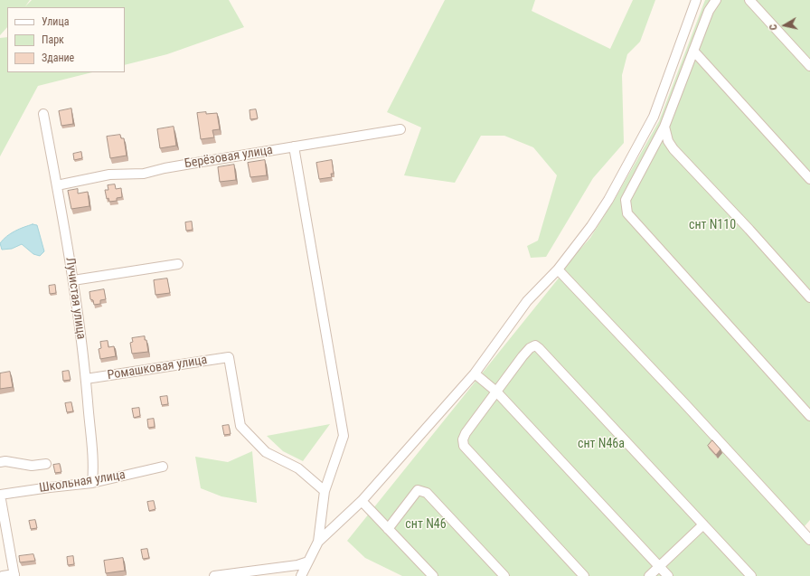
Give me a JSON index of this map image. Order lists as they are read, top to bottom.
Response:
{
  "streets": {
    "street": [
      "Берёзовая улица",
      "Лучистая улица",
      "Ромашковая улица",
      "Школьная улица"
    ]
  },
  "crossings": [
    ["Берёзовая улица", "Лучистая улица"],
    ["Лучистая улица", "Ромашковая улица"],
    ["Лучистая улица", "Школьная улица"]
  ],
  "parks": ["снт N110", "снт N46а", "снт N46"],
  "legend": ["Улица", "Парк", "Здание"],
  "north": "left"
}
